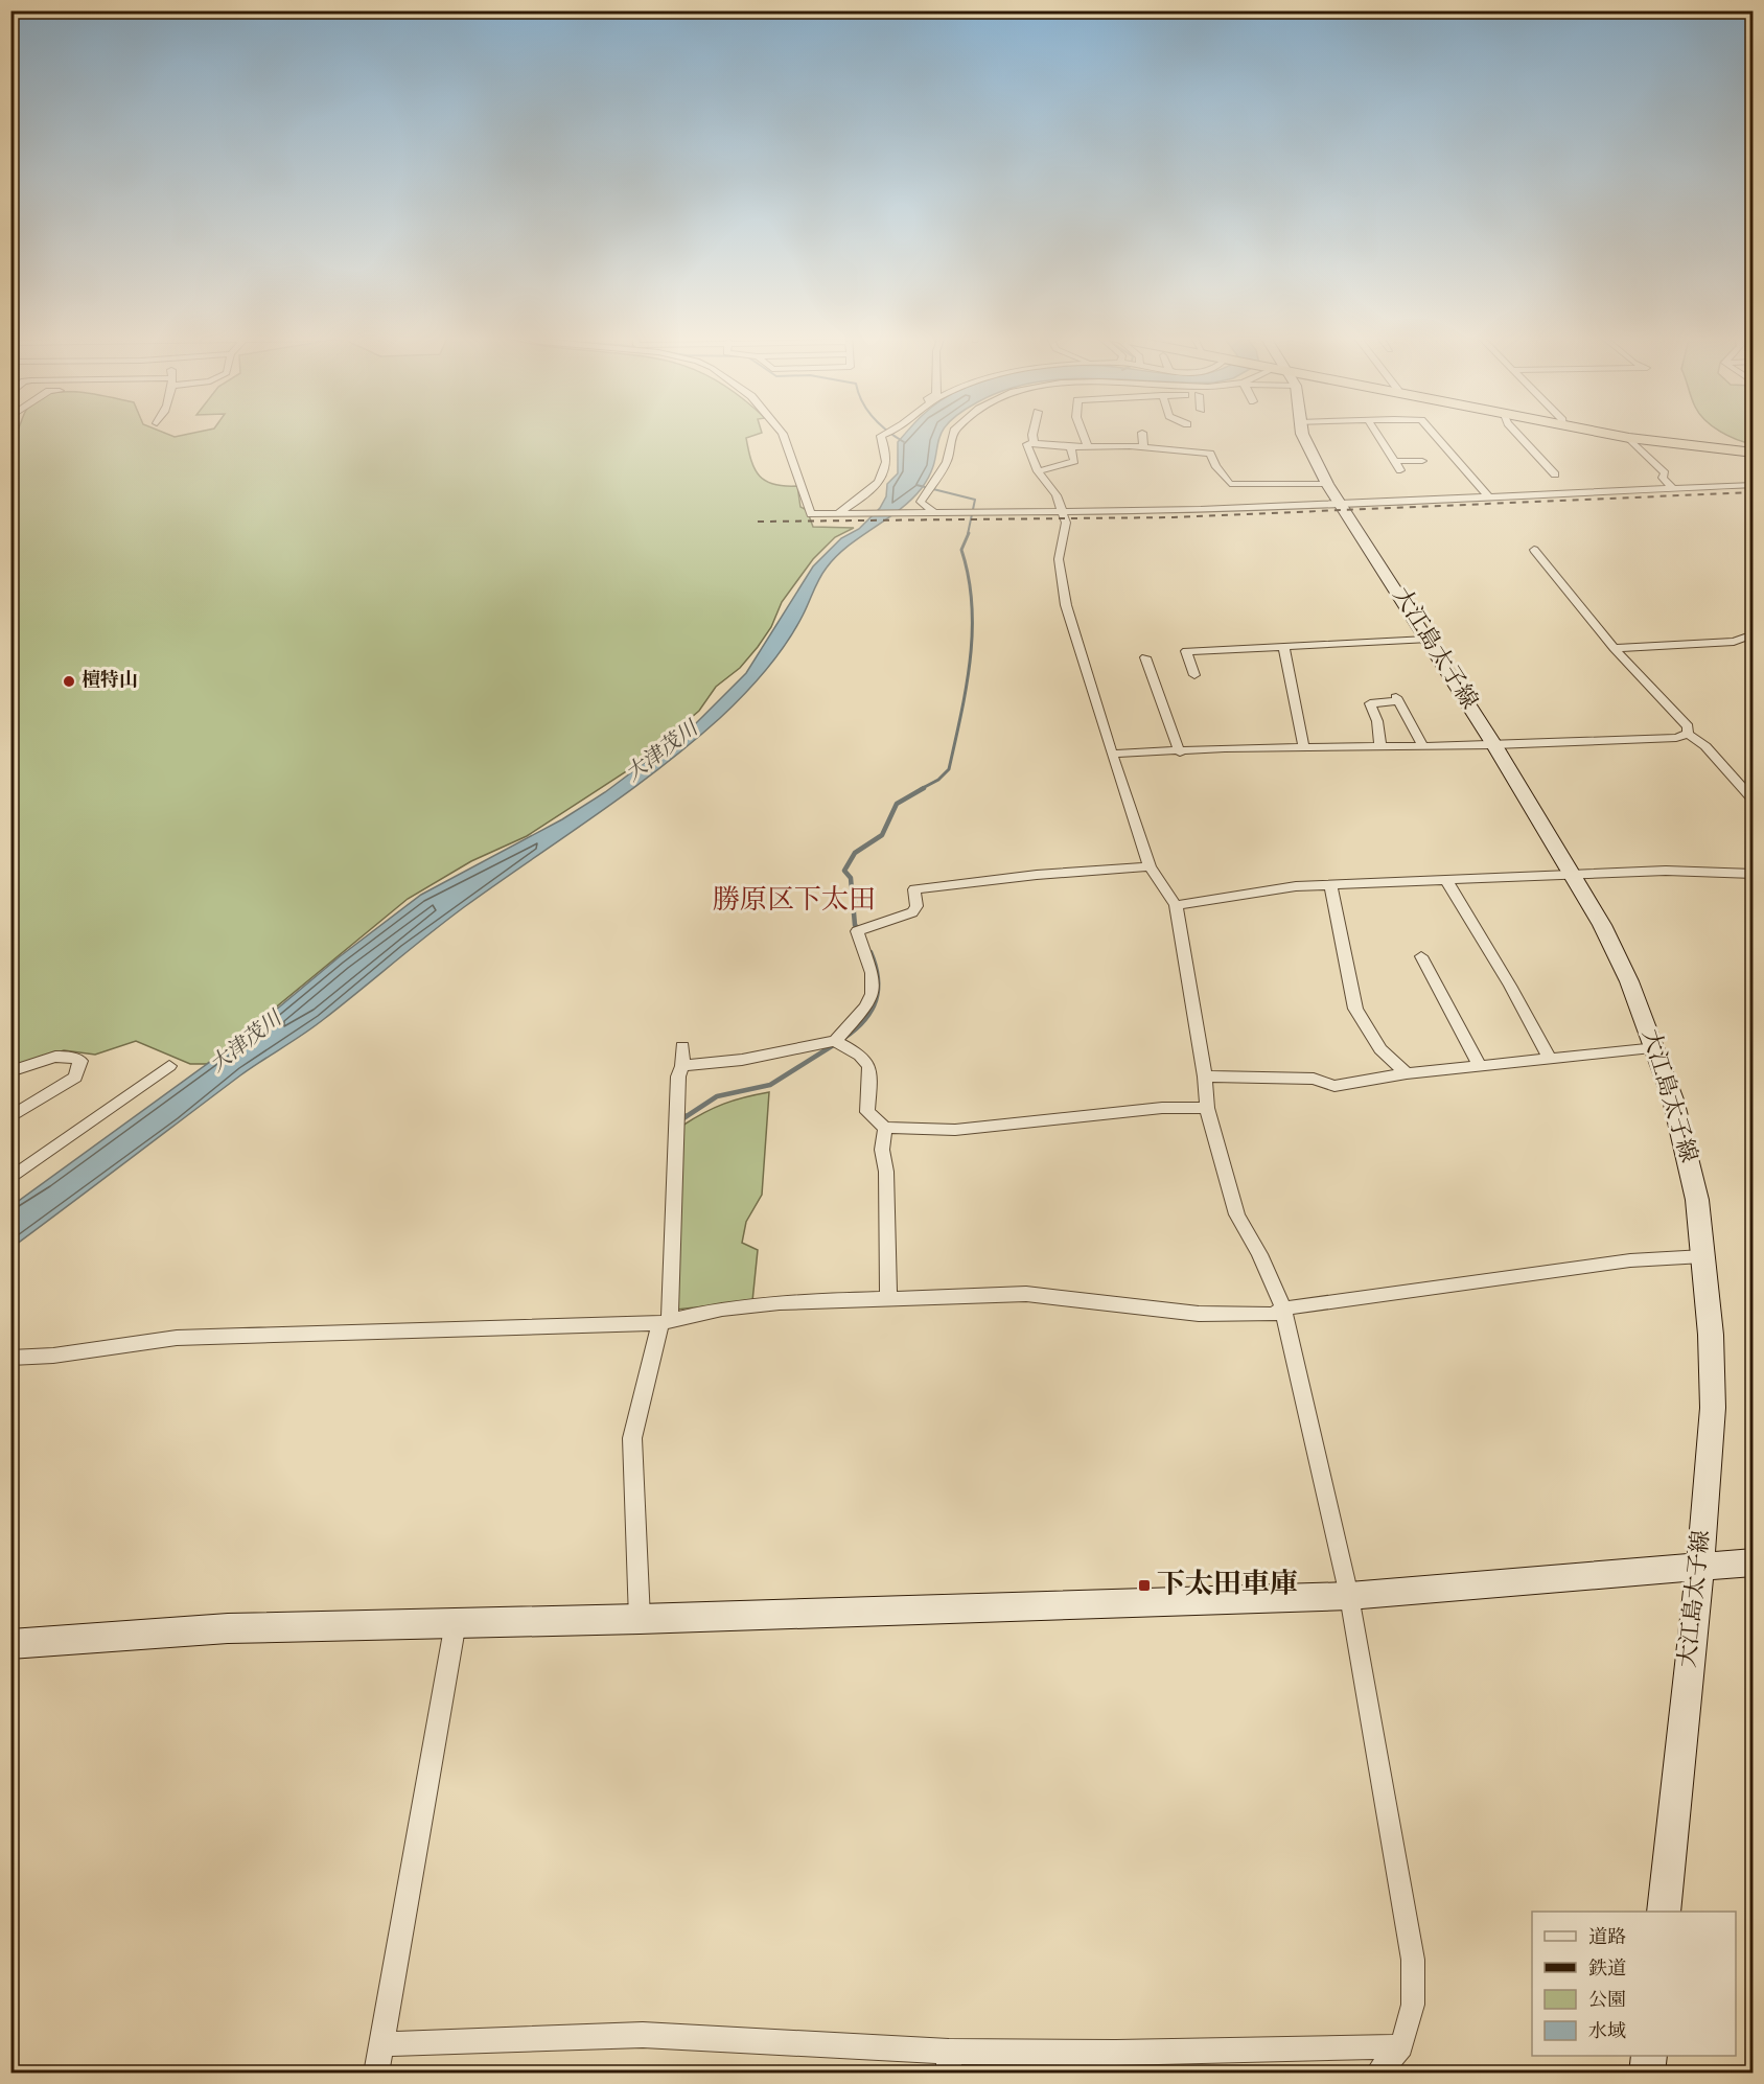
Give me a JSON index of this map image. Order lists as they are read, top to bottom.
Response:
{
  "streets": {
    "main road": ["大江島太子線"]
  },
  "districts": ["勝原区下太田"],
  "water": ["大津茂川"],
  "places": {
    "other": ["檀特山"],
    "transit": ["下太田車庫"]
  },
  "legend": [
    "道路",
    "鉄道",
    "公園",
    "水域"
  ]
}
